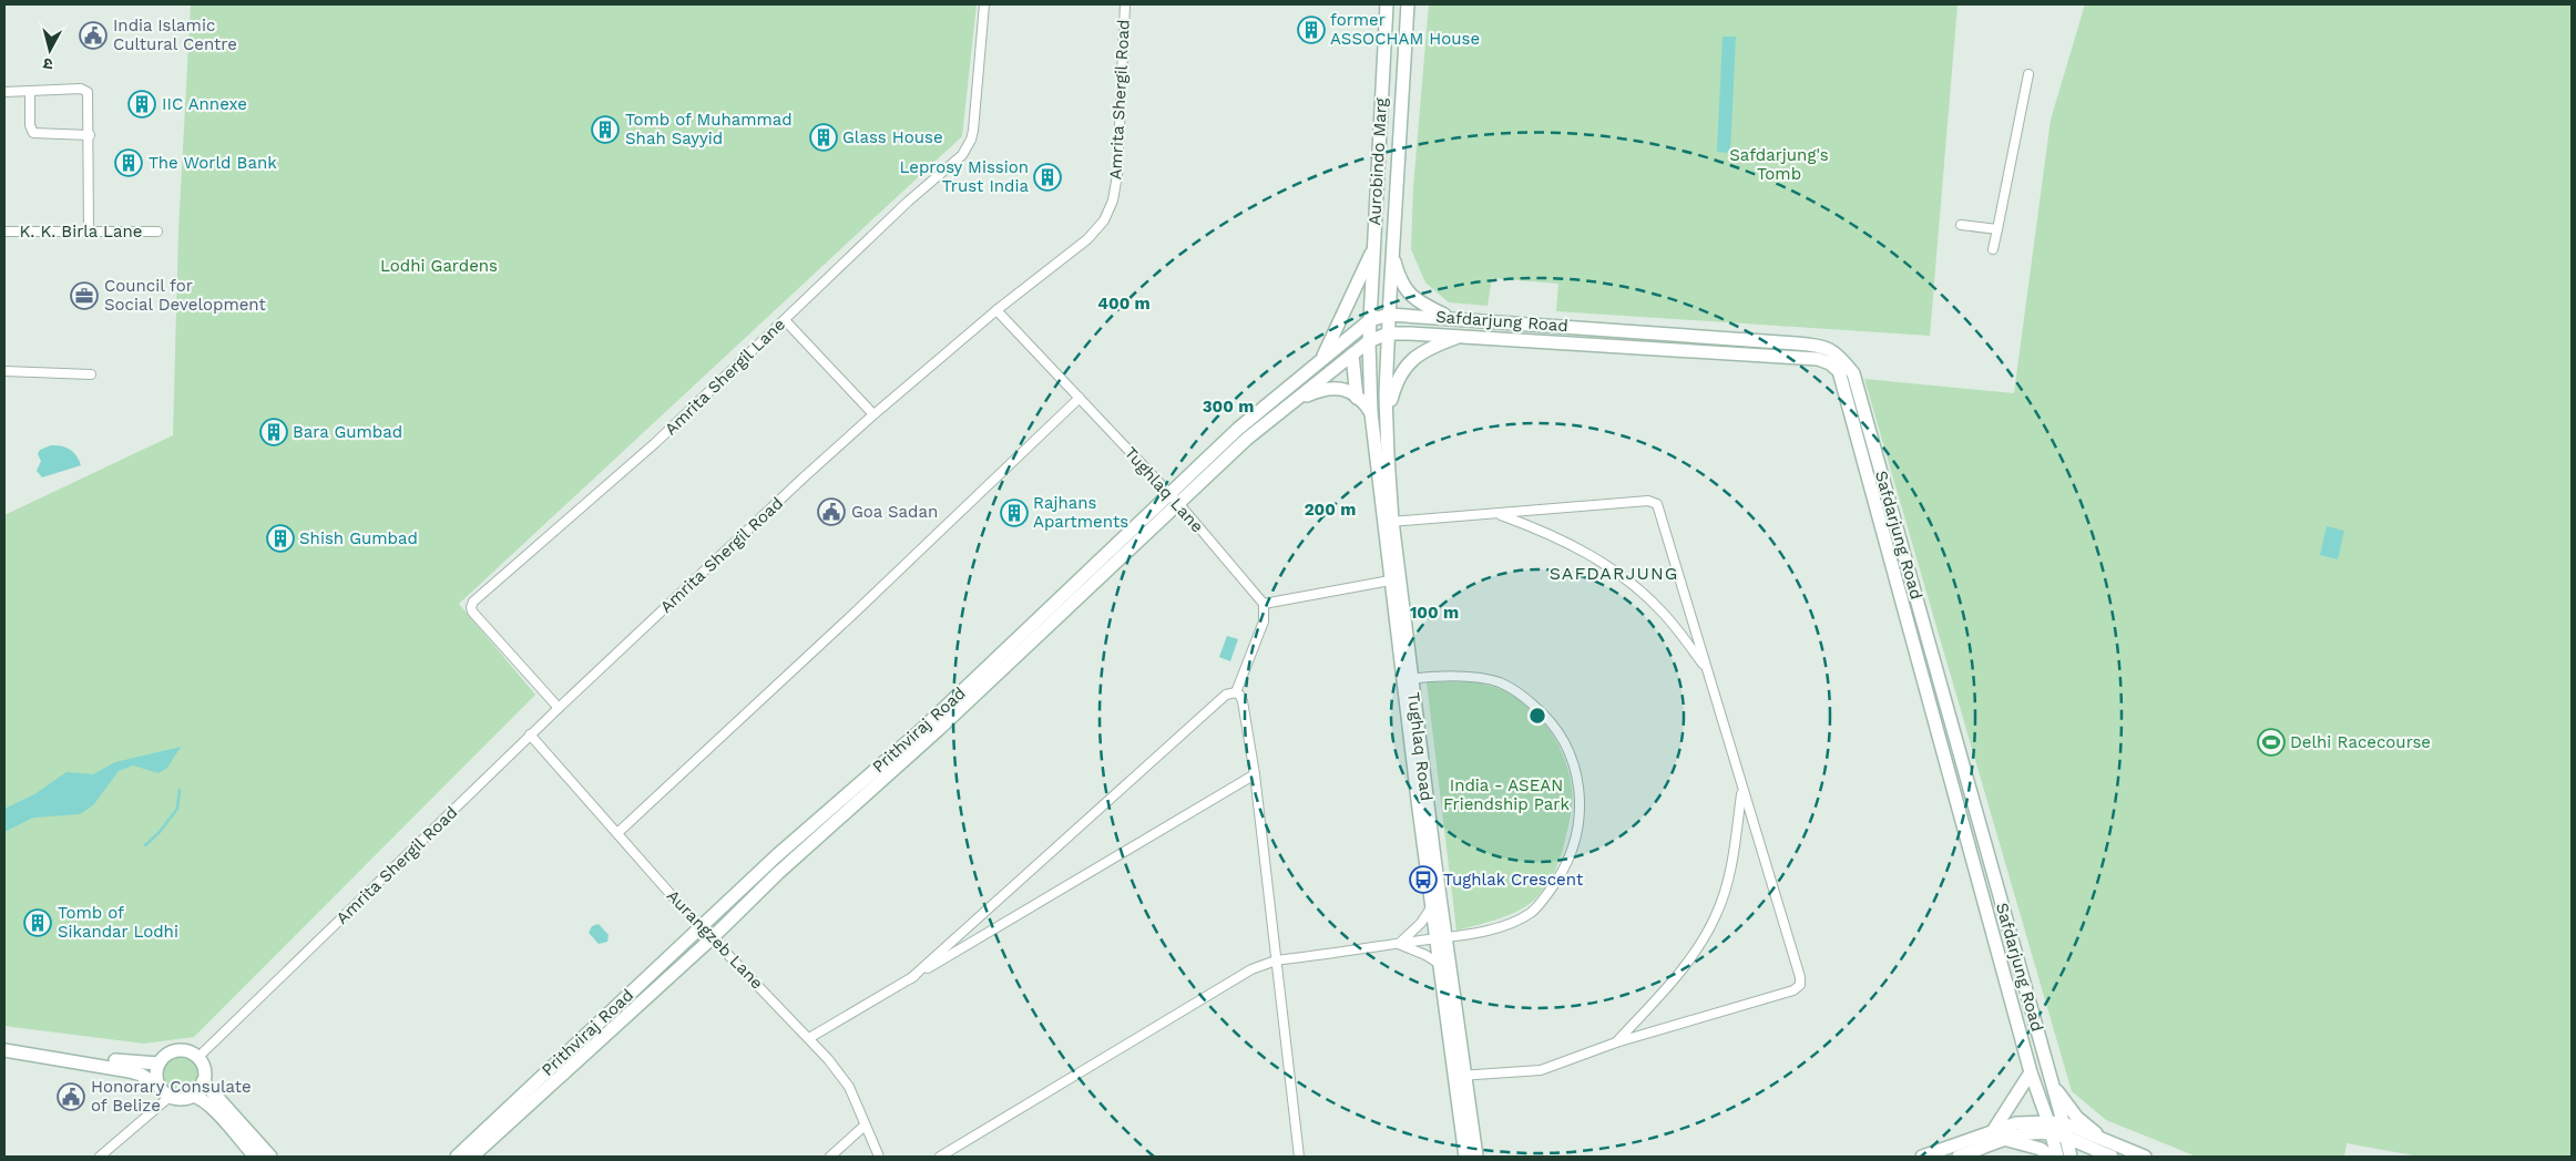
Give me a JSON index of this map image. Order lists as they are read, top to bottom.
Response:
{
  "streets": {
    "main road": [
      "Aurobindo Marg",
      "Safdarjung Road",
      "Prithviraj Road",
      "Tughlaq Road"
    ],
    "street": [
      "Amrita Shergil Road",
      "K. K. Birla Lane",
      "Amrita Shergil Lane",
      "Tughlaq Lane",
      "Aurangzeb Lane"
    ]
  },
  "crossings": [
    ["Amrita Shergil Road", "Amrita Shergil Lane"],
    ["Amrita Shergil Road", "Tughlaq Lane"],
    ["Amrita Shergil Road", "Aurangzeb Lane"],
    ["Aurobindo Marg", "Safdarjung Road"],
    ["Aurobindo Marg", "Prithviraj Road"],
    ["Aurobindo Marg", "Tughlaq Road"],
    ["Safdarjung Road", "Prithviraj Road"],
    ["Safdarjung Road", "Tughlaq Road"],
    ["Tughlaq Lane", "Prithviraj Road"],
    ["Prithviraj Road", "Tughlaq Road"],
    ["Prithviraj Road", "Aurangzeb Lane"]
  ],
  "districts": ["SAFDARJUNG"],
  "parks": ["Safdarjung's Tomb", "Lodhi Gardens", "India - ASEAN Friendship Park"],
  "places": {
    "building": [
      "former ASSOCHAM House",
      "IIC Annexe",
      "Tomb of Muhammad Shah Sayyid",
      "Glass House",
      "The World Bank",
      "Leprosy Mission Trust India",
      "Bara Gumbad",
      "Rajhans Apartments",
      "Shish Gumbad",
      "Tomb of Sikandar Lodhi"
    ],
    "public building": ["India Islamic Cultural Centre", "Goa Sadan", "Honorary Consulate of Belize"],
    "office": ["Council for Social Development"],
    "sports": ["Delhi Racecourse"],
    "bus stop": ["Tughlak Crescent"]
  },
  "north": "bottom",
  "rings": [
    "400 m",
    "300 m",
    "200 m",
    "100 m"
  ]
}
